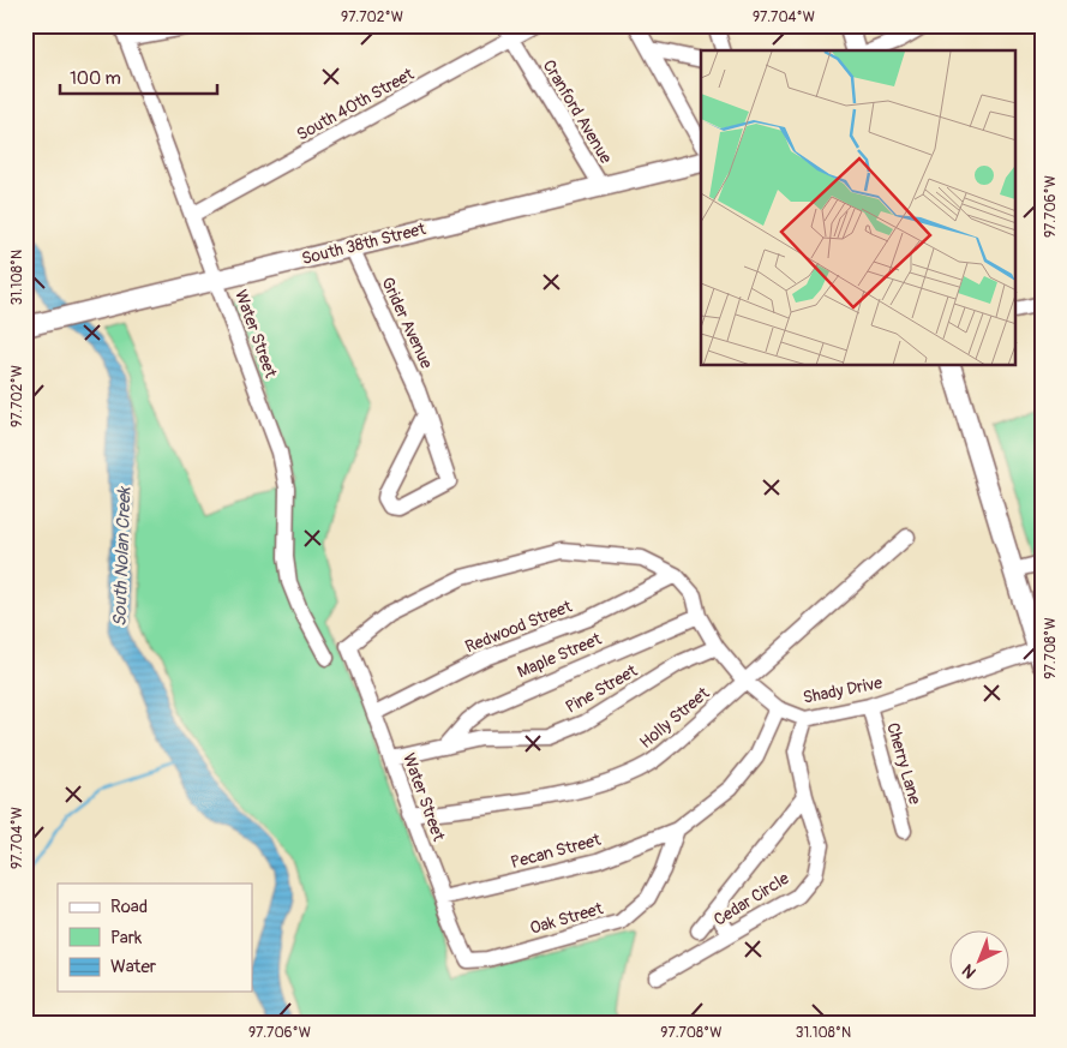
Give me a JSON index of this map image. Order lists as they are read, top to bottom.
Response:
{
  "streets": {
    "main road": ["South 38th Street"],
    "street": [
      "South 40th Street",
      "Cranford Avenue",
      "Grider Avenue",
      "Water Street",
      "Redwood Street",
      "Maple Street",
      "Pine Street",
      "Shady Drive",
      "Holly Street",
      "Cherry Lane",
      "Pecan Street",
      "Cedar Circle",
      "Oak Street"
    ]
  },
  "crossings": [
    ["South 40th Street", "Cranford Avenue"],
    ["South 40th Street", "Water Street"],
    ["Cranford Avenue", "South 38th Street"],
    ["South 38th Street", "Grider Avenue"],
    ["South 38th Street", "Water Street"],
    ["Water Street", "Redwood Street"],
    ["Water Street", "Pine Street"],
    ["Water Street", "Shady Drive"],
    ["Water Street", "Holly Street"],
    ["Water Street", "Pecan Street"],
    ["Water Street", "Oak Street"],
    ["Redwood Street", "Shady Drive"],
    ["Maple Street", "Pine Street"],
    ["Maple Street", "Shady Drive"],
    ["Pine Street", "Shady Drive"],
    ["Shady Drive", "Holly Street"],
    ["Shady Drive", "Cherry Lane"],
    ["Shady Drive", "Cedar Circle"],
    ["Pecan Street", "Oak Street"]
  ],
  "water": ["South Nolan Creek"],
  "legend": ["Road", "Park", "Water"],
  "scale_bar": "100 m",
  "north": "bottom left",
  "coordinates": [
    "97.702°W",
    "97.704°W",
    "97.706°W",
    "31.108°N",
    "97.708°W"
  ]
}
